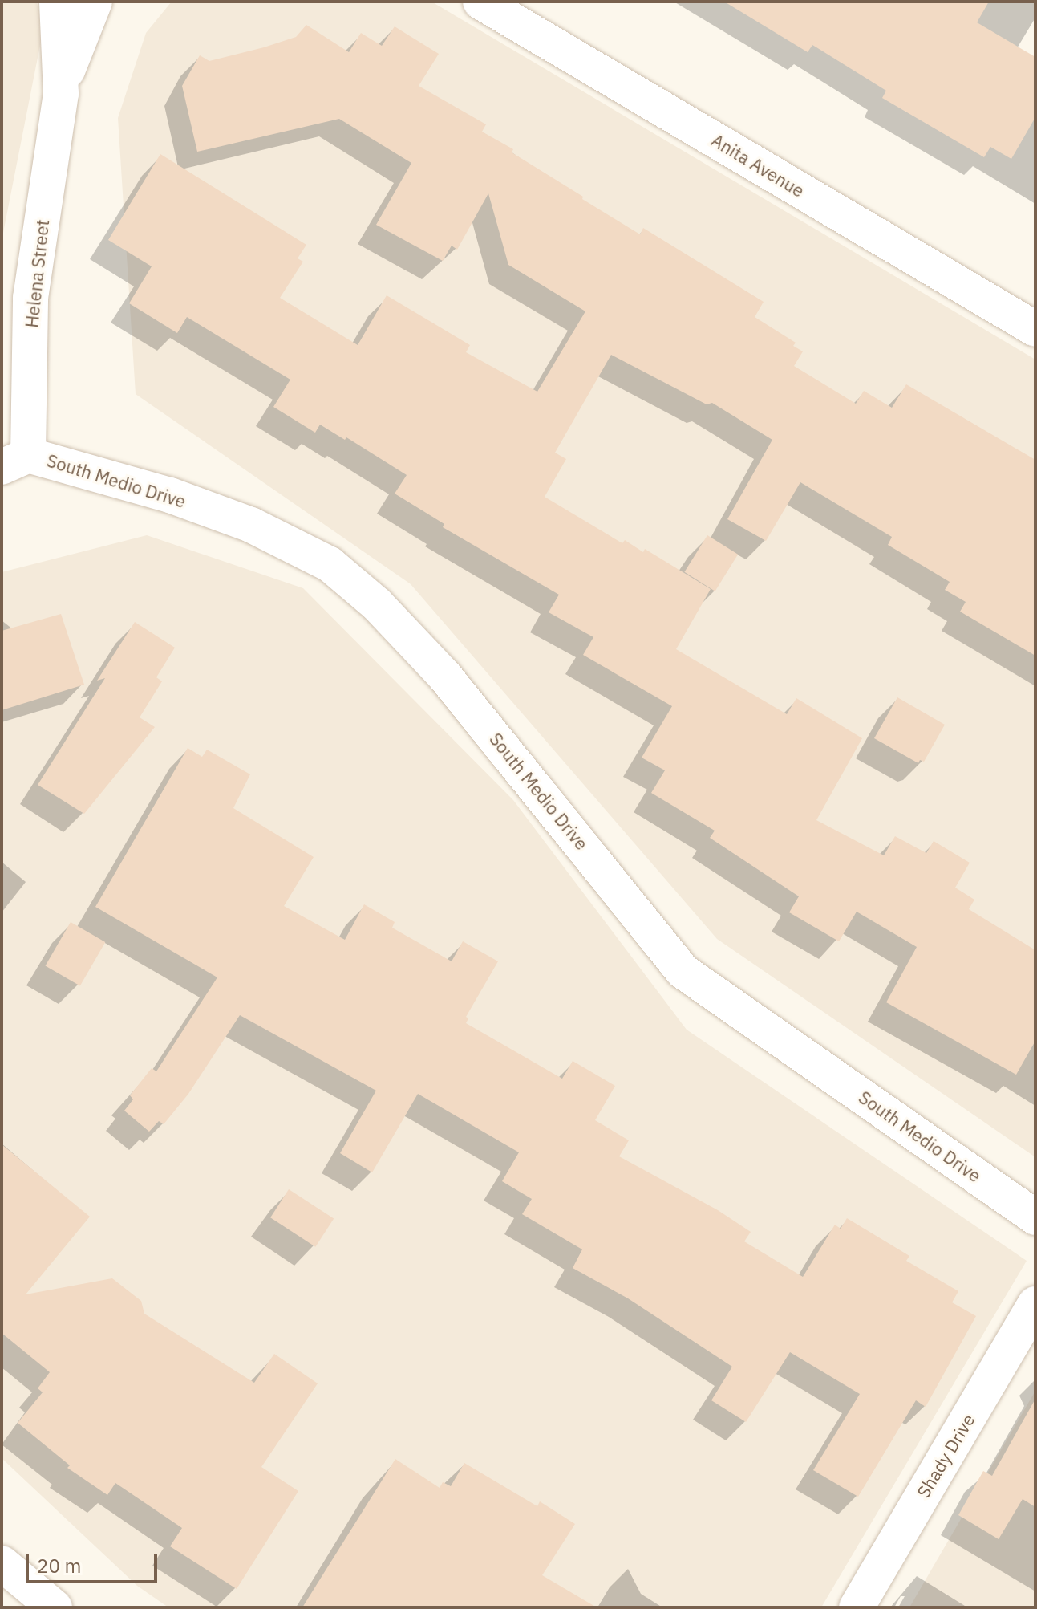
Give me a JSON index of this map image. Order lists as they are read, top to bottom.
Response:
{
  "streets": {
    "street": [
      "Anita Avenue",
      "Helena Street",
      "South Medio Drive",
      "Shady Drive"
    ]
  },
  "crossings": [
    ["Helena Street", "South Medio Drive"]
  ],
  "scale_bar": "20 m"
}
